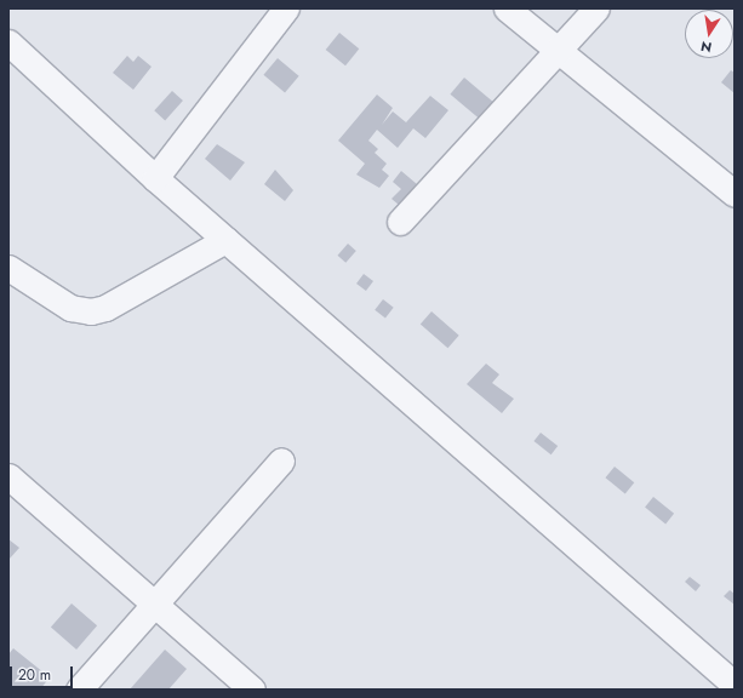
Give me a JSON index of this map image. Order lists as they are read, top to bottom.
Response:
{
  "scale_bar": "20 m",
  "north": "bottom"
}
